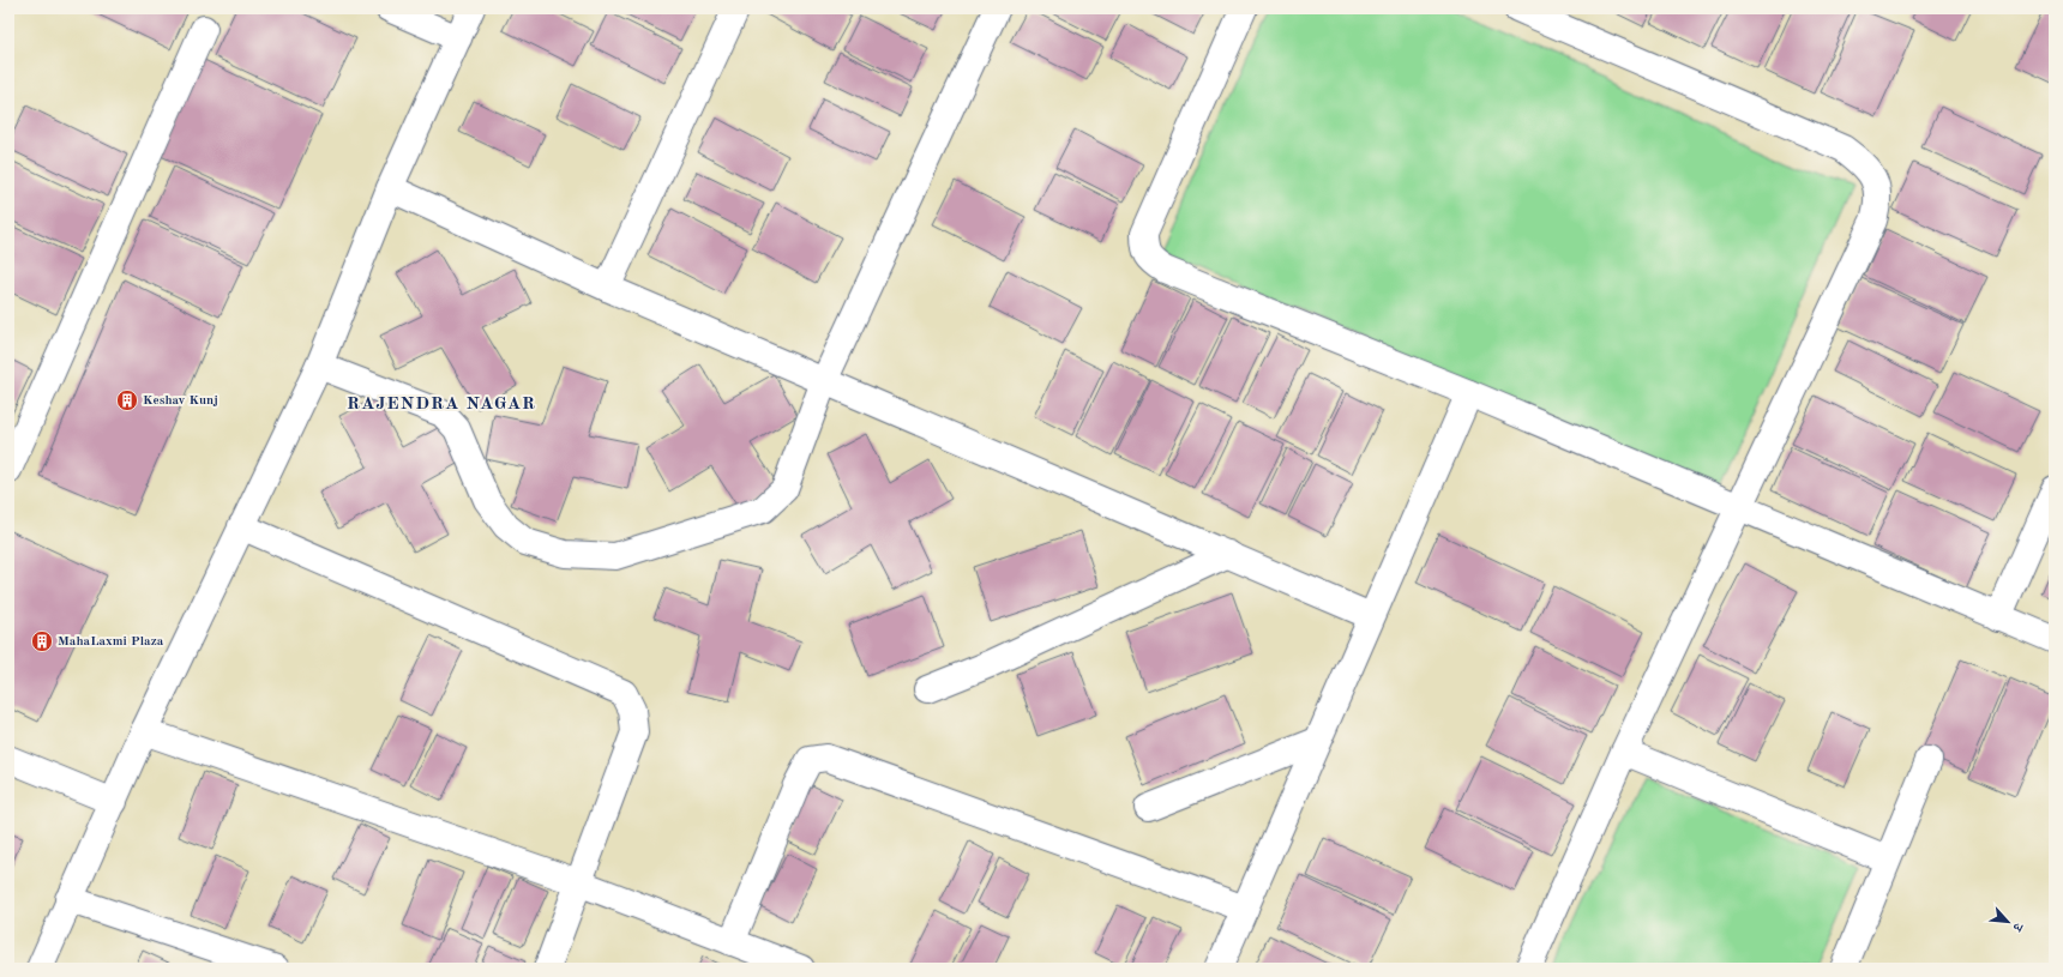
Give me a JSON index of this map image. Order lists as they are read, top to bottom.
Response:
{
  "districts": ["RAJENDRA NAGAR"],
  "places": {
    "building": ["Keshav Kunj", "MahaLaxmi Plaza"]
  },
  "north": "bottom right"
}
